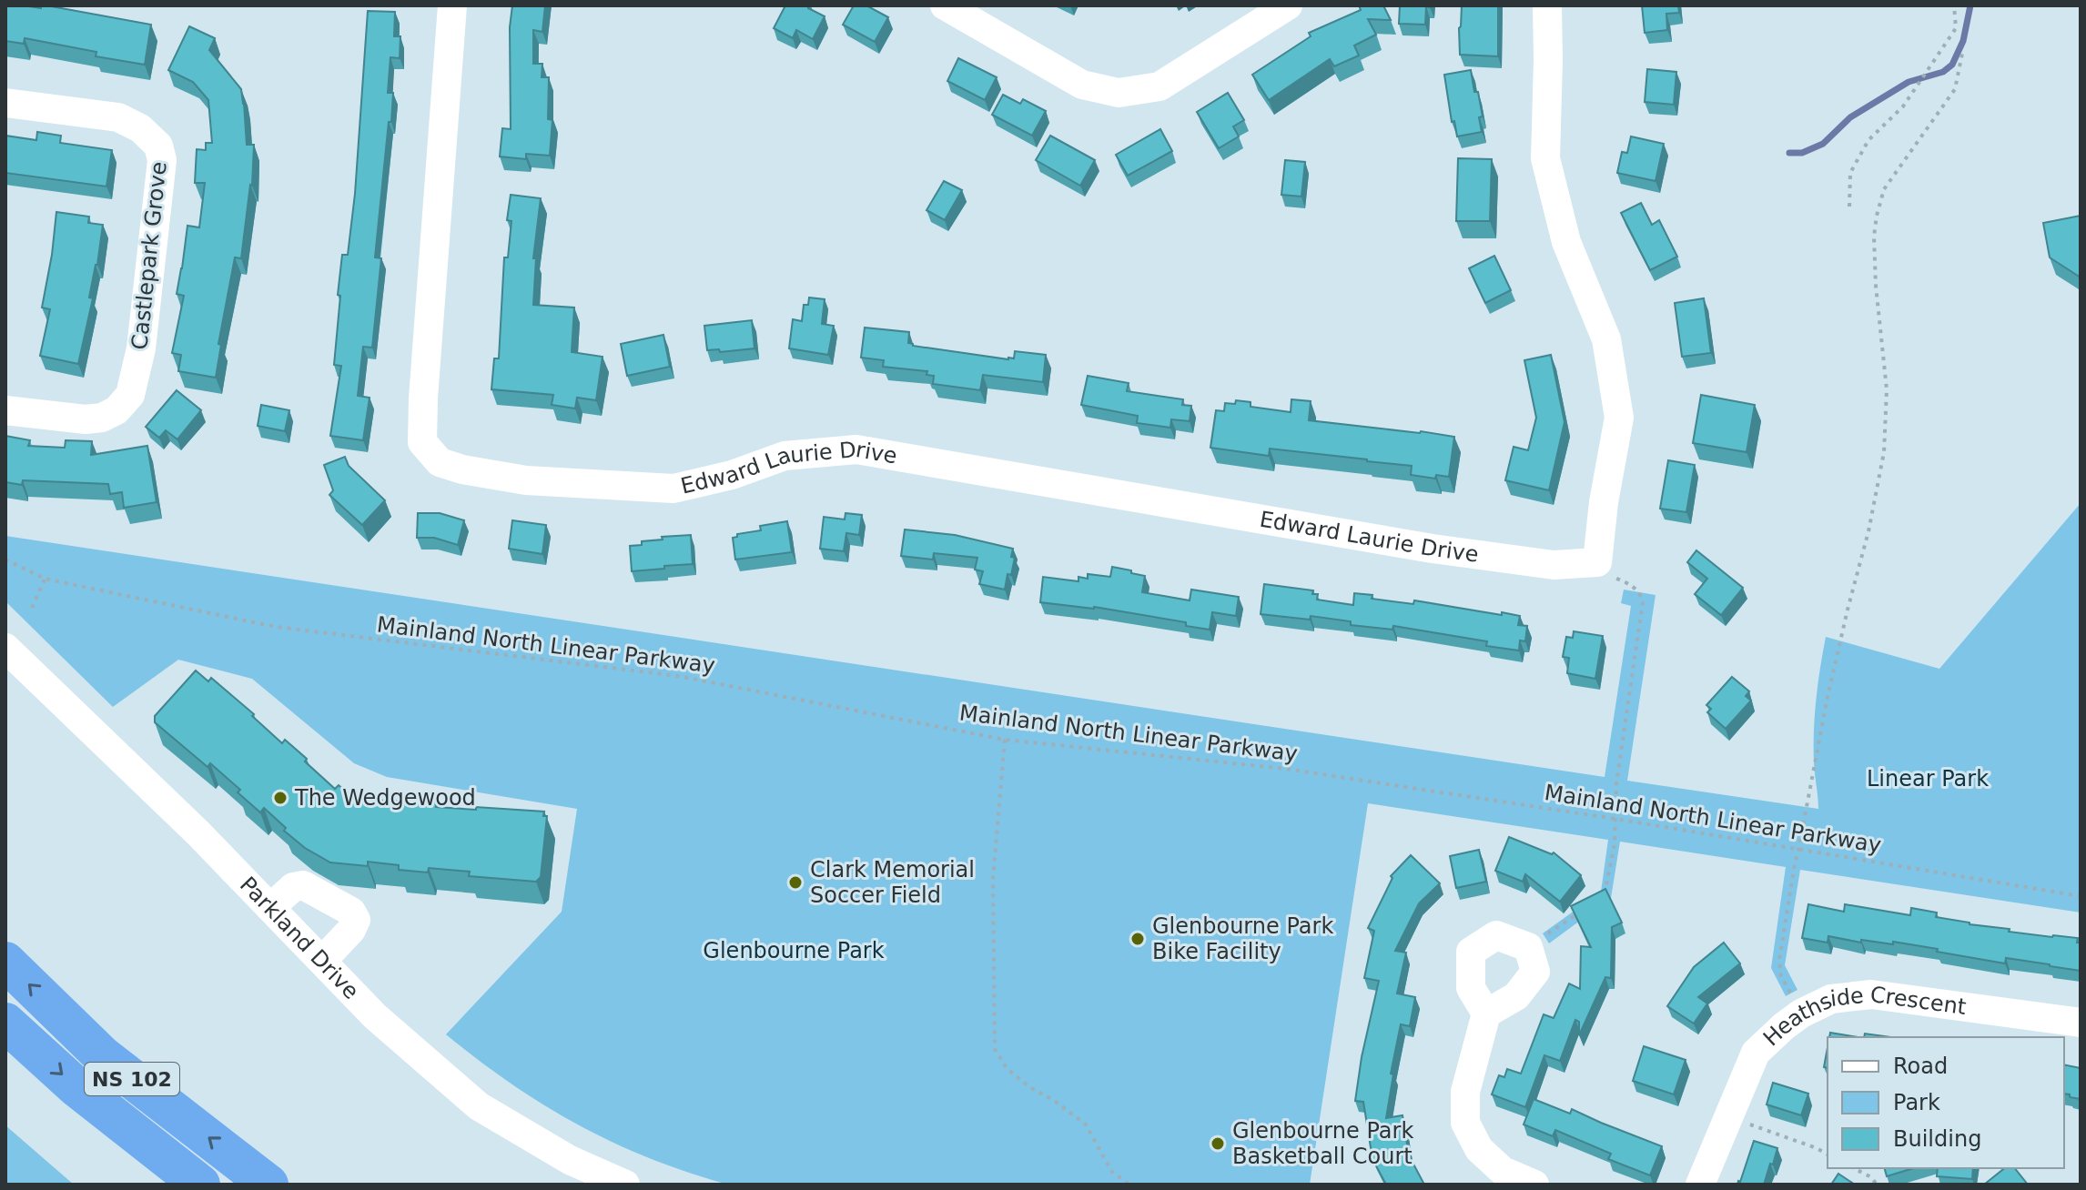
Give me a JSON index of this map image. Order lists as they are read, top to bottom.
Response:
{
  "streets": {
    "highway": ["NS 102"],
    "street": [
      "Castlepark Grove",
      "Edward Laurie Drive",
      "Parkland Drive",
      "Heathside Crescent"
    ],
    "path": ["Mainland North Linear Parkway"]
  },
  "parks": ["Linear Park", "Glenbourne Park"],
  "places": [
    "The Wedgewood",
    "Clark Memorial Soccer Field",
    "Glenbourne Park Bike Facility",
    "Glenbourne Park Basketball Court"
  ],
  "legend": ["Road", "Park", "Building"]
}
